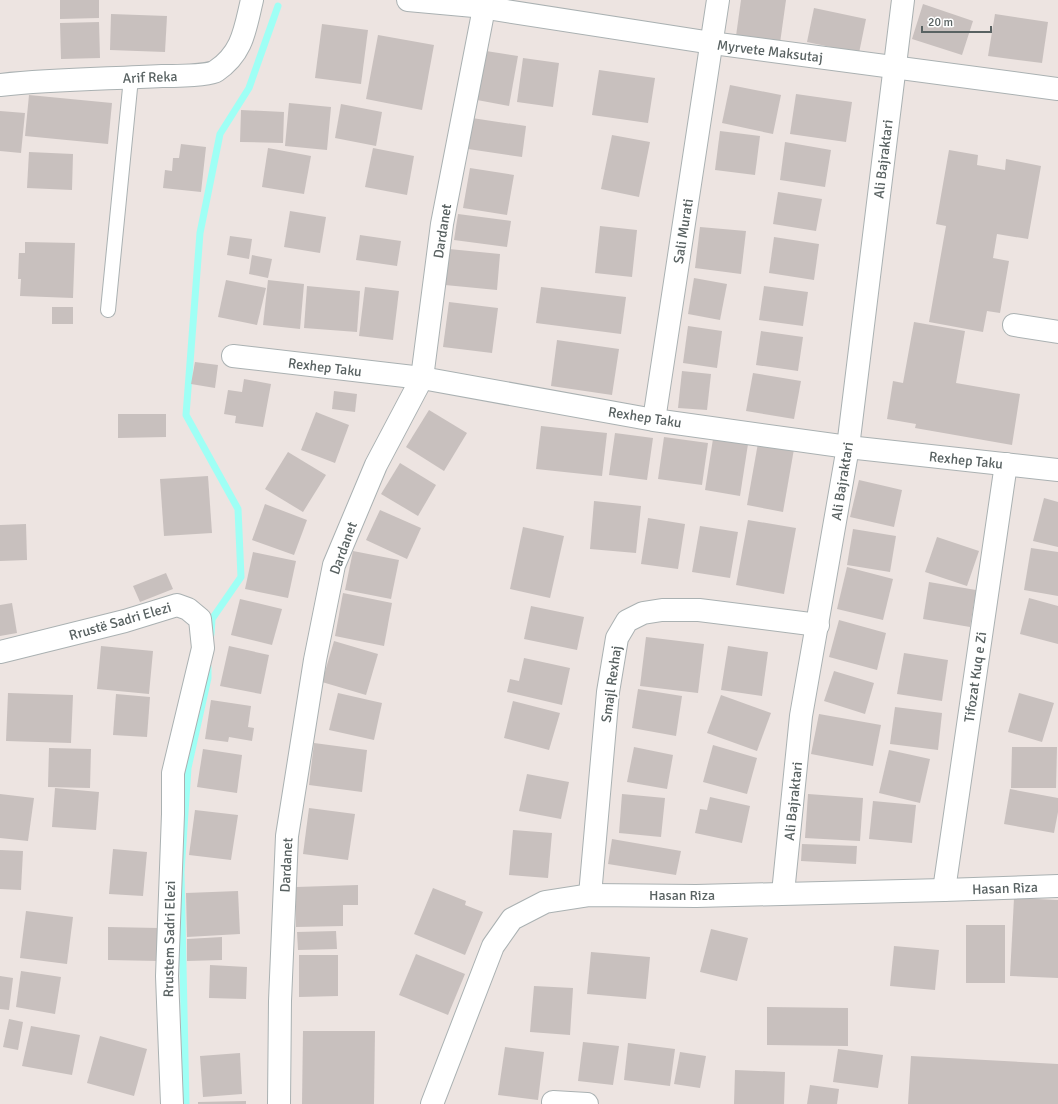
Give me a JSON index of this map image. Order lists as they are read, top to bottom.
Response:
{
  "streets": {
    "street": [
      "Myrvete Maksutaj",
      "Arif Reka",
      "Ali Bajraktari",
      "Dardanet",
      "Sali Murati",
      "Rexhep Taku",
      "Rrustë Sadri Elezi",
      "Tifozat Kuq e Zi",
      "Smajl Rexhaj",
      "Hasan Riza",
      "Rrustem Sadri Elezi"
    ]
  },
  "crossings": [
    ["Myrvete Maksutaj", "Ali Bajraktari"],
    ["Myrvete Maksutaj", "Dardanet"],
    ["Myrvete Maksutaj", "Sali Murati"],
    ["Ali Bajraktari", "Rexhep Taku"],
    ["Ali Bajraktari", "Smajl Rexhaj"],
    ["Ali Bajraktari", "Hasan Riza"],
    ["Dardanet", "Rexhep Taku"],
    ["Sali Murati", "Rexhep Taku"],
    ["Rexhep Taku", "Tifozat Kuq e Zi"],
    ["Rrustë Sadri Elezi", "Rrustem Sadri Elezi"],
    ["Tifozat Kuq e Zi", "Hasan Riza"],
    ["Smajl Rexhaj", "Hasan Riza"]
  ],
  "scale_bar": "20 m"
}
